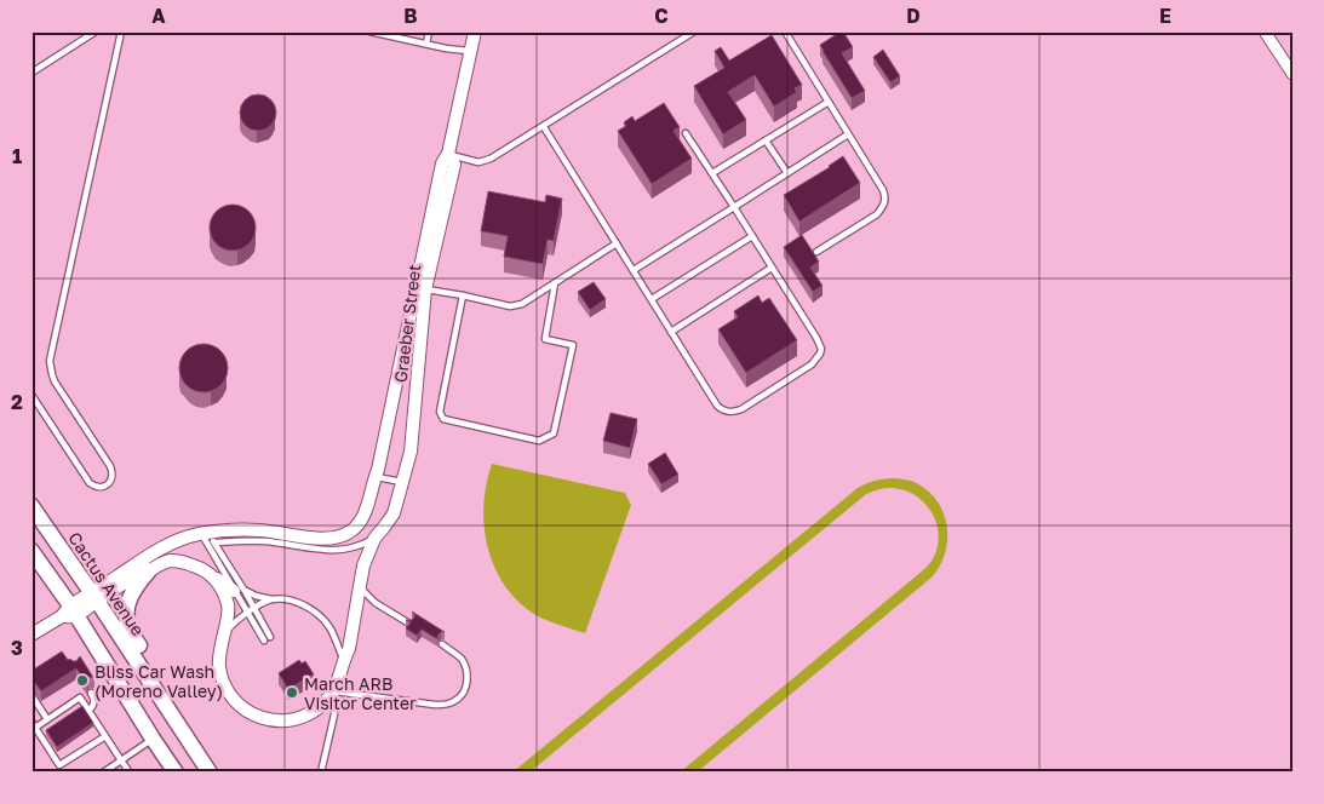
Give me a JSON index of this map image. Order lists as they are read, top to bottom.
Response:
{
  "streets": {
    "main road": ["Cactus Avenue"],
    "street": ["Graeber Street"]
  },
  "crossings": [
    ["Graeber Street", "Cactus Avenue"]
  ],
  "places": ["Bliss Car Wash (Moreno Valley)", "March ARB Visitor Center"],
  "grid": {
    "columns": [
      "A",
      "B",
      "C",
      "D",
      "E"
    ],
    "rows": ["1", "2", "3"]
  }
}
